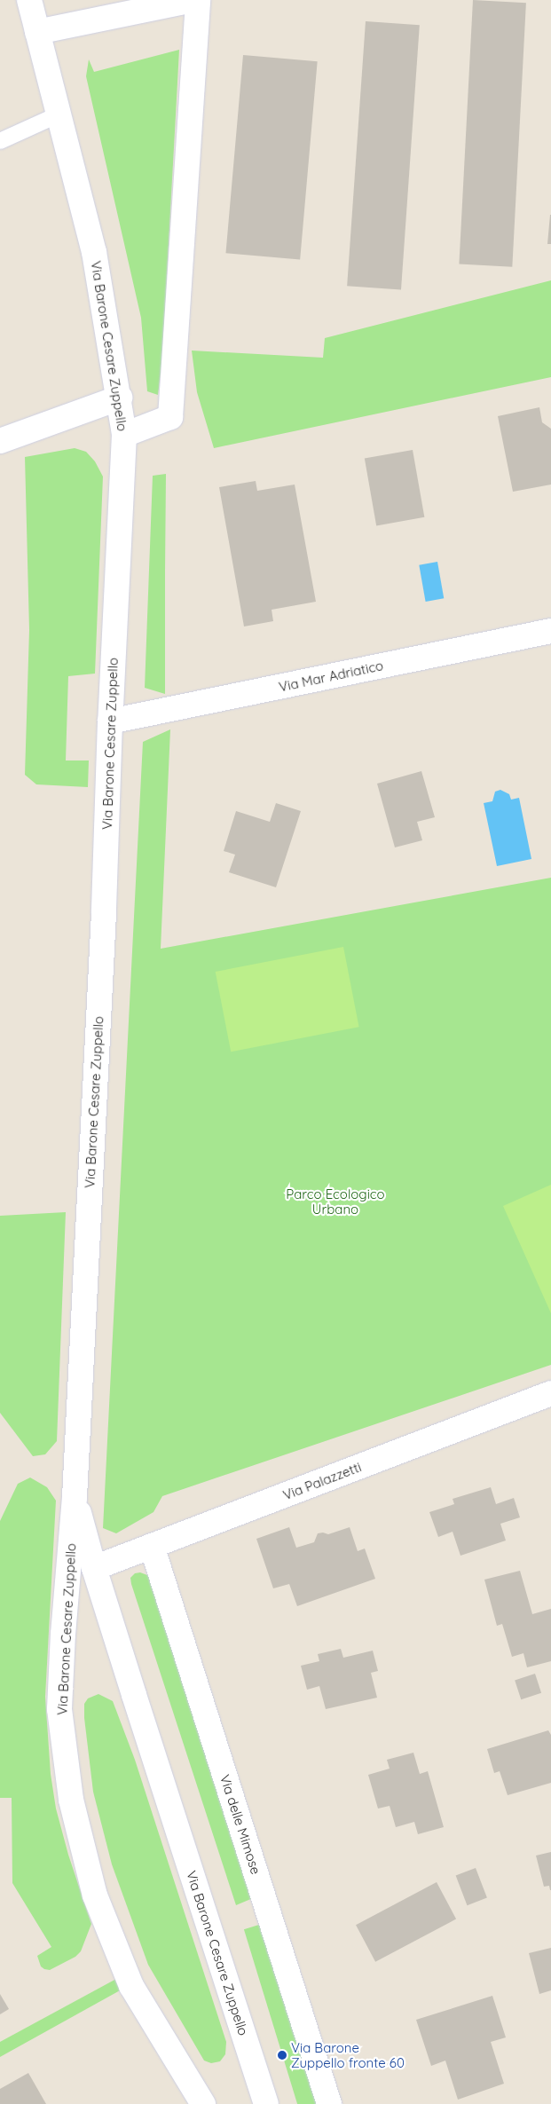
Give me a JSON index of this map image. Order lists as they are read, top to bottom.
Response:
{
  "streets": {
    "main road": [
      "Via Barone Cesare Zuppello",
      "Via Mar Adriatico",
      "Via Palazzetti",
      "Via delle Mimose"
    ]
  },
  "crossings": [
    ["Via Barone Cesare Zuppello", "Via Mar Adriatico"],
    ["Via Barone Cesare Zuppello", "Via Palazzetti"],
    ["Via Palazzetti", "Via delle Mimose"]
  ],
  "parks": ["Parco Ecologico Urbano"],
  "places": ["Via Barone Zuppello fronte 60"]
}
